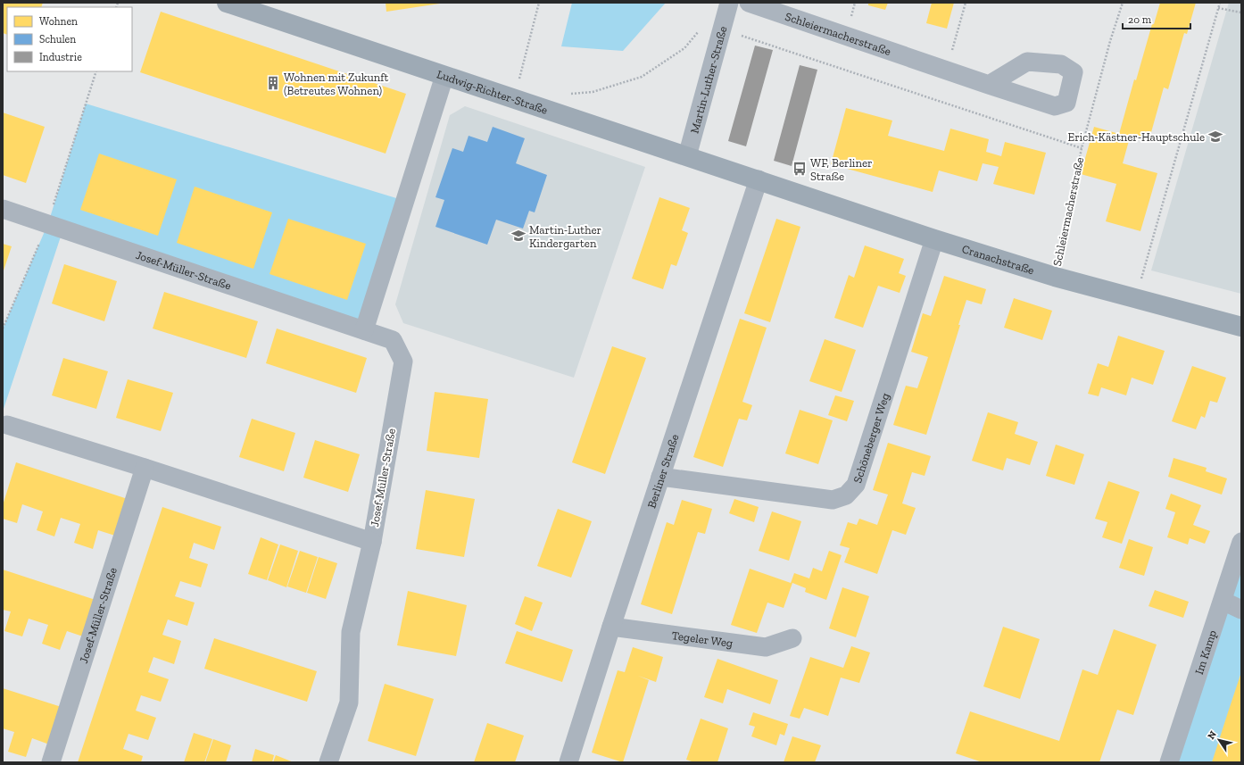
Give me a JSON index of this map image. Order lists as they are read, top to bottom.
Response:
{
  "streets": {
    "street": [
      "Schleiermacherstraße",
      "Martin-Luther-Straße",
      "Ludwig-Richter-Straße",
      "Cranachstraße",
      "Josef-Müller-Straße",
      "Schöneberger Weg",
      "Berliner Straße",
      "Tegeler Weg",
      "Im Kamp"
    ]
  },
  "crossings": [
    ["Schleiermacherstraße", "Cranachstraße"],
    ["Martin-Luther-Straße", "Ludwig-Richter-Straße"],
    ["Ludwig-Richter-Straße", "Cranachstraße"],
    ["Ludwig-Richter-Straße", "Berliner Straße"],
    ["Cranachstraße", "Schöneberger Weg"],
    ["Cranachstraße", "Berliner Straße"],
    ["Schöneberger Weg", "Berliner Straße"],
    ["Berliner Straße", "Tegeler Weg"]
  ],
  "places": {
    "building": ["Wohnen mit Zukunft (Betreutes Wohnen)"],
    "school or university": ["Erich-Kästner-Hauptschule", "Martin-Luther Kindergarten"],
    "bus stop": ["WF, Berliner Straße"]
  },
  "legend": ["Wohnen", "Schulen", "Industrie"],
  "scale_bar": "20 m",
  "north": "top left"
}
